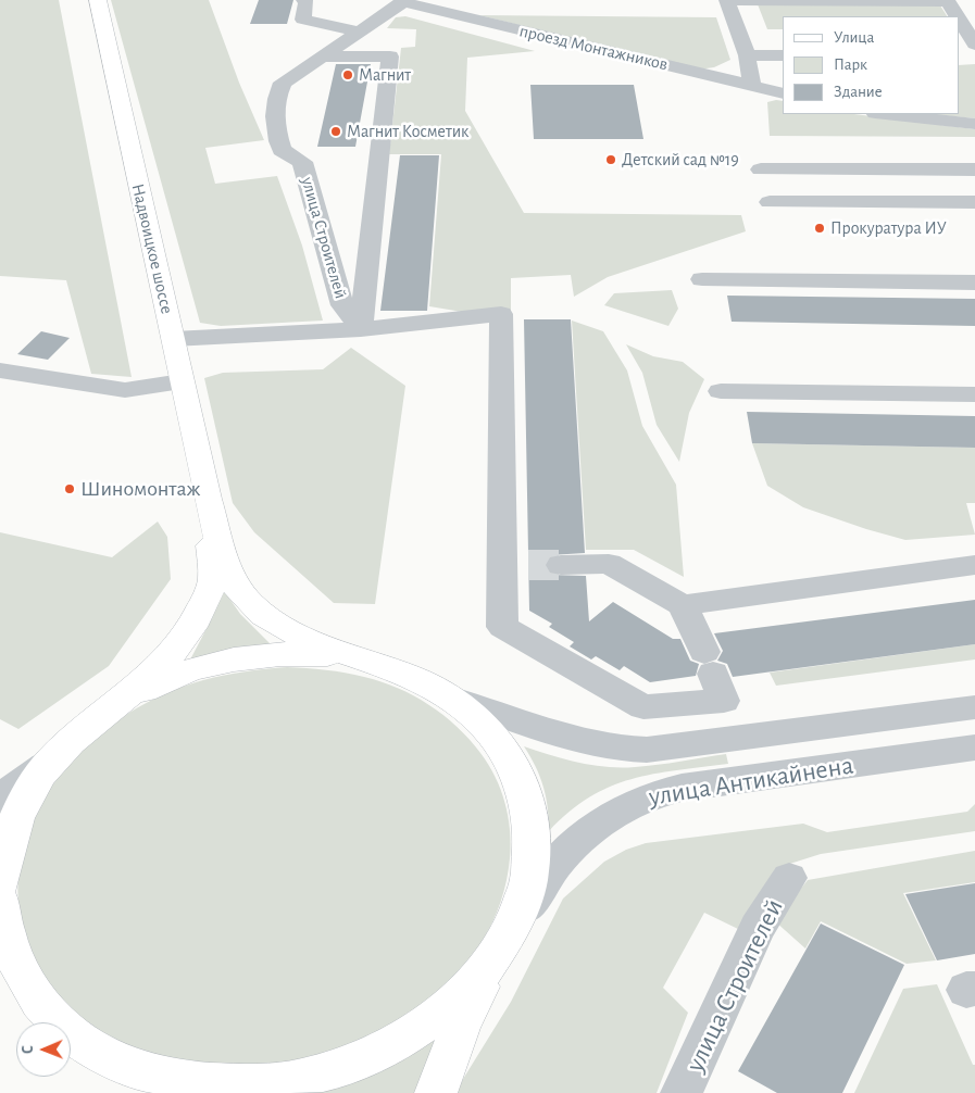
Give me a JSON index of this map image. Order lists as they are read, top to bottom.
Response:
{
  "streets": {
    "main road": ["Надвоицкое шоссе"],
    "street": ["проезд Монтажников", "улица Строителей", "улица Антикайнена"]
  },
  "crossings": [
    ["проезд Монтажников", "улица Строителей"],
    ["улица Строителей", "Надвоицкое шоссе"]
  ],
  "places": [
    "Магнит",
    "Магнит Косметик",
    "Детский сад №19",
    "Прокуратура ИУ",
    "Шиномонтаж"
  ],
  "legend": ["Улица", "Парк", "Здание"],
  "north": "left"
}
